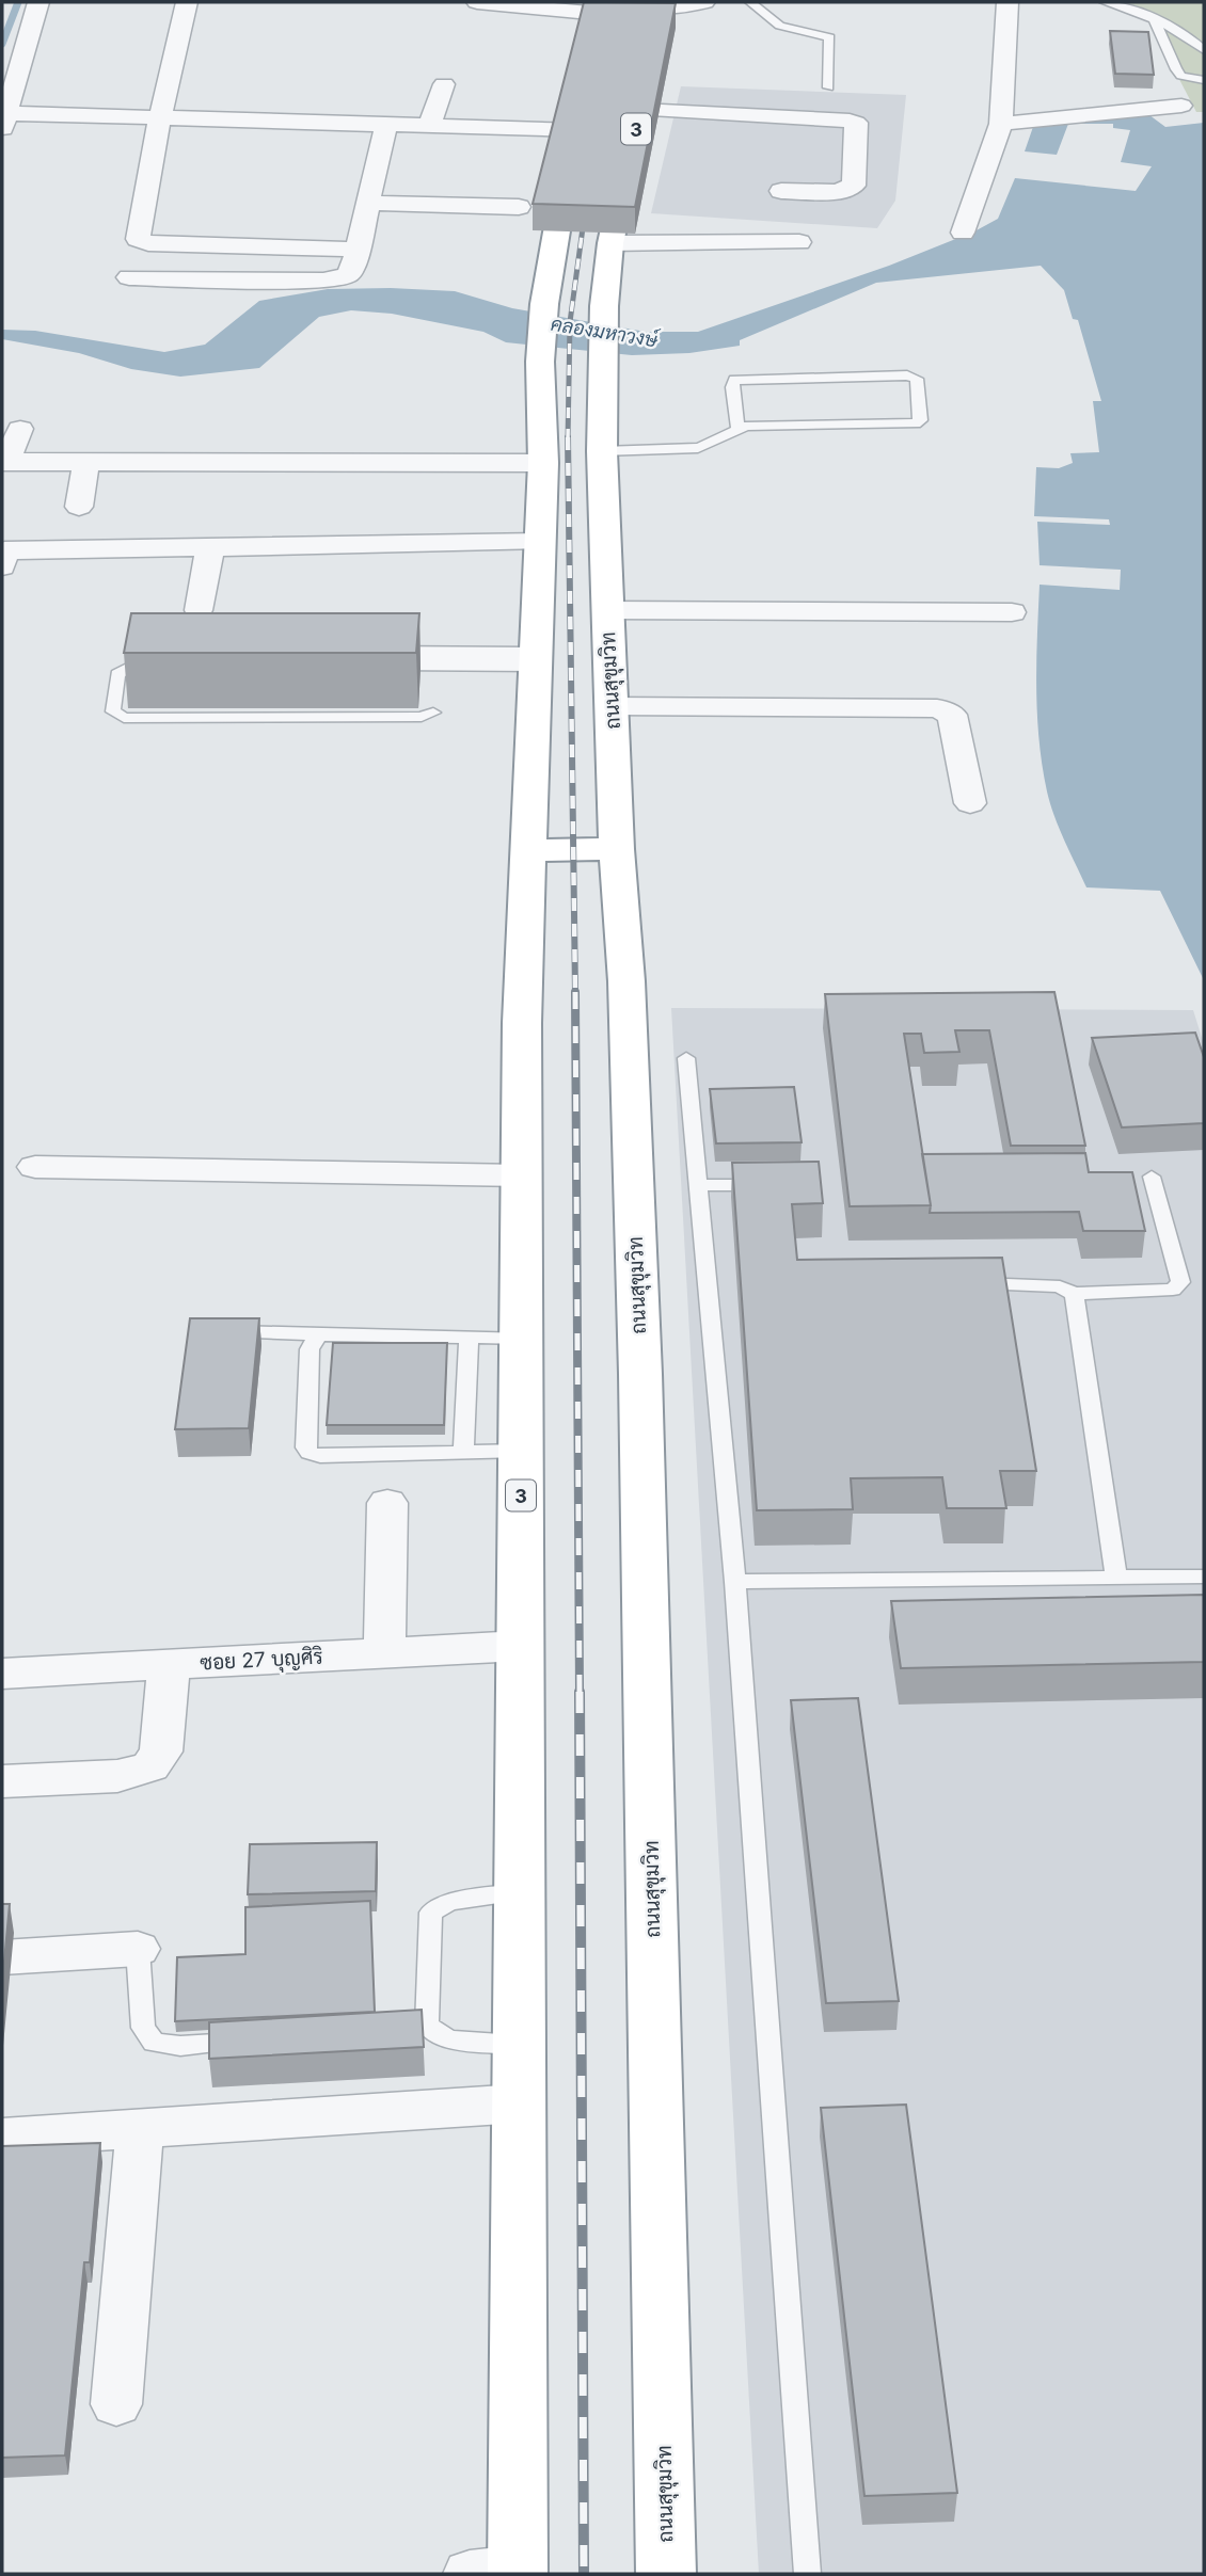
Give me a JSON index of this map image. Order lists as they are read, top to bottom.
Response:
{
  "streets": {
    "highway": ["3", "ถนนสุขุมวิท"],
    "street": ["ซอย 27 บุญศิริ"]
  },
  "crossings": [
    ["3", "ซอย 27 บุญศิริ"]
  ],
  "water": ["คลองมหาวงษ์"]
}
